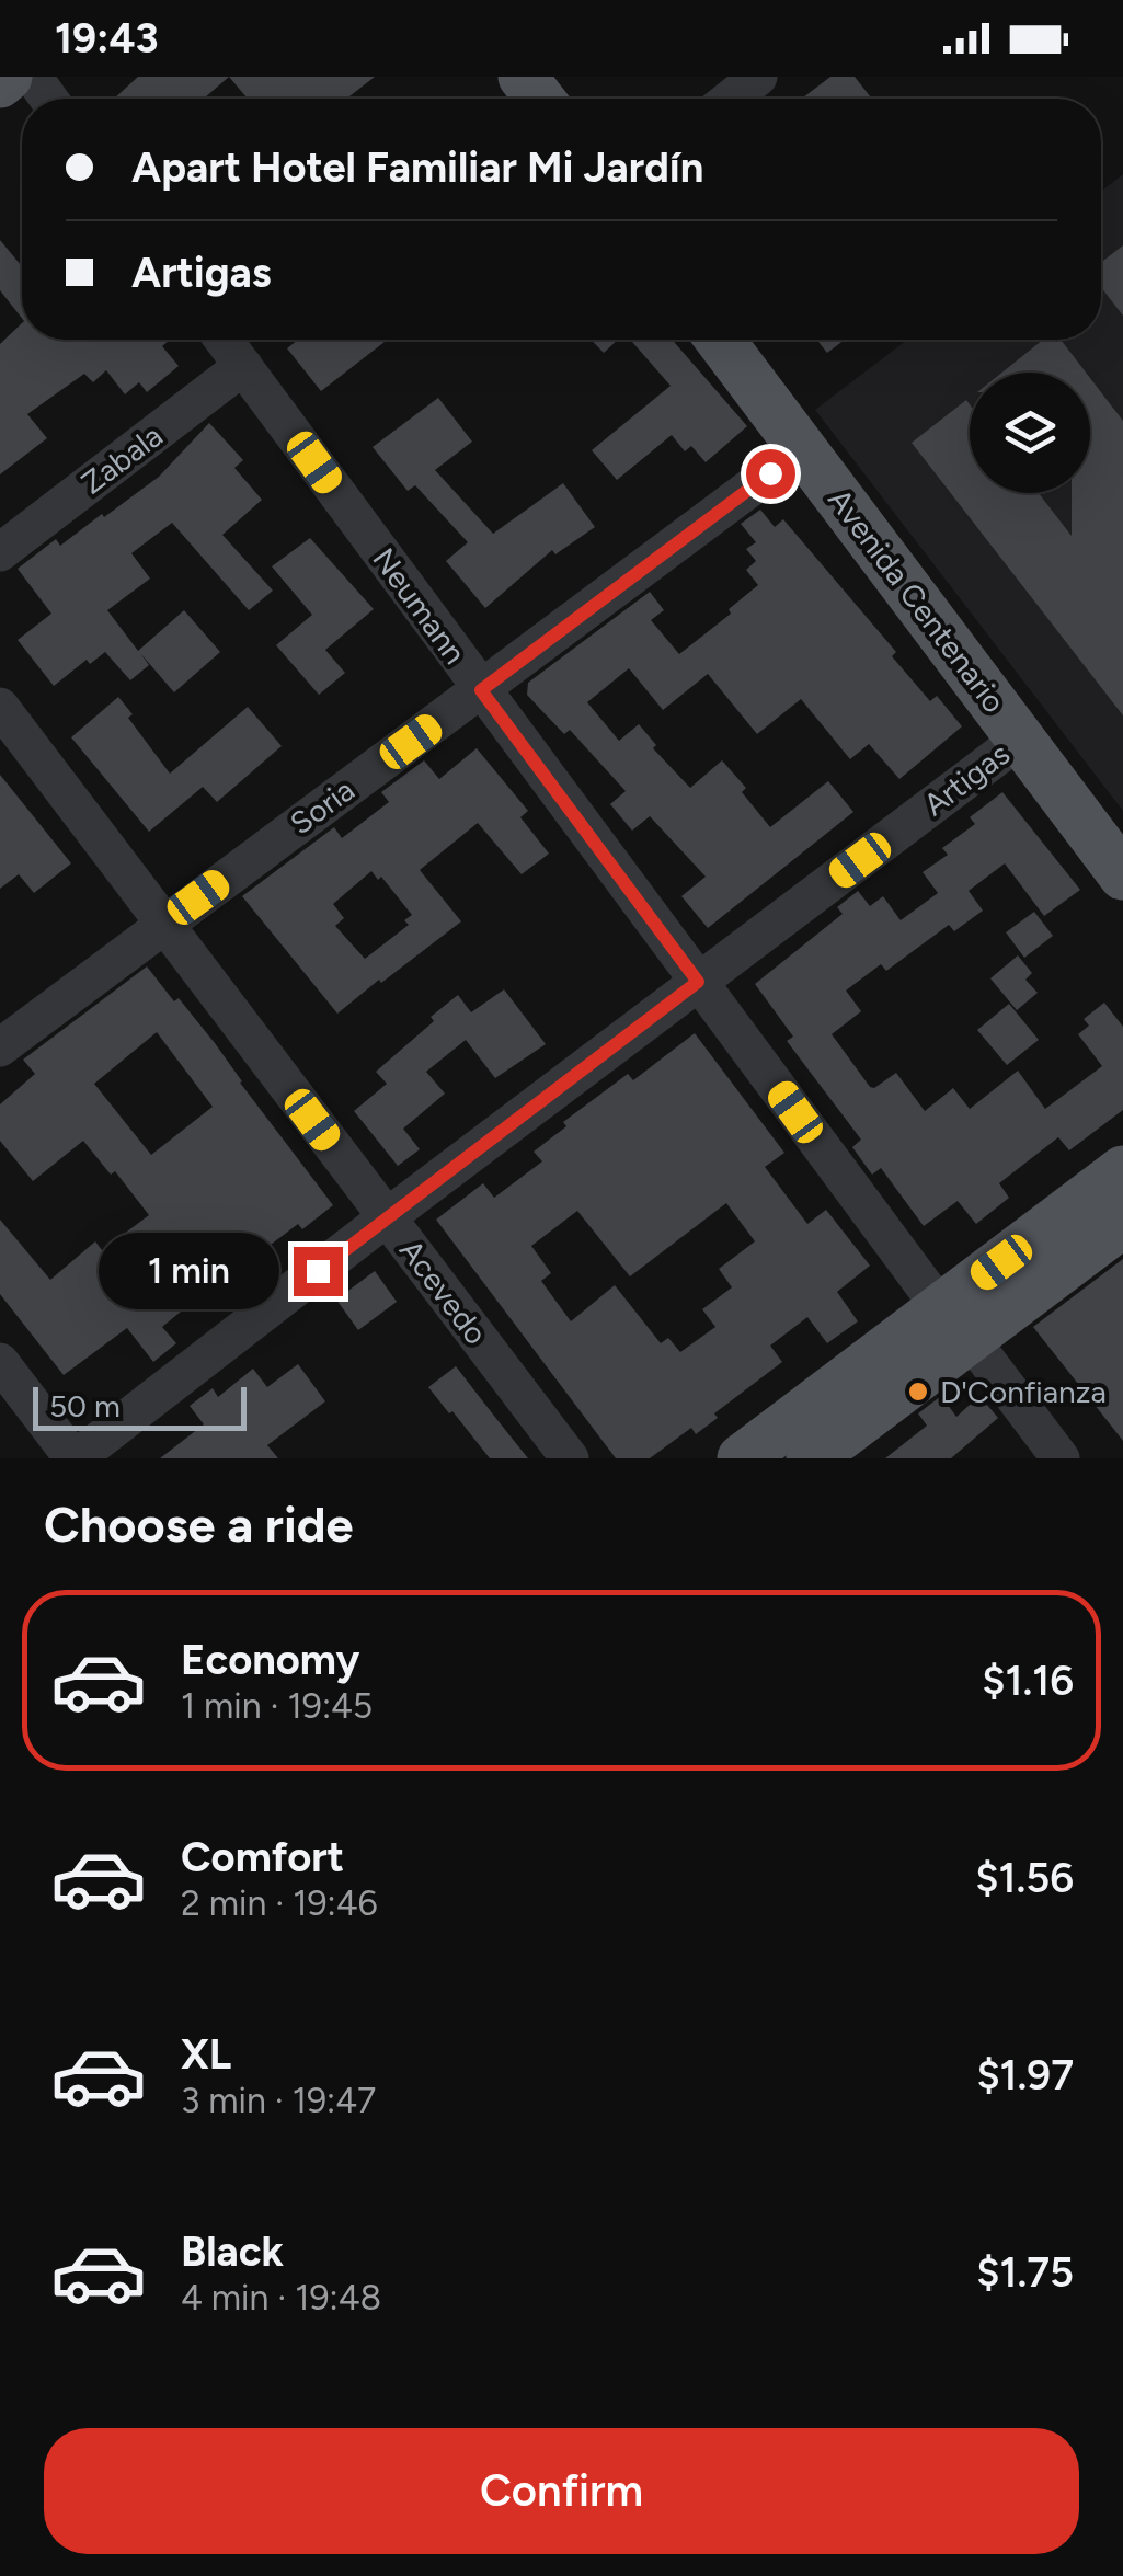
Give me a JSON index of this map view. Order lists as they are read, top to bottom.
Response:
{
  "streets": {
    "main road": ["Avenida Centenario"],
    "street": [
      "Zabala",
      "Neumann",
      "Artigas",
      "Soria",
      "Acevedo"
    ]
  },
  "crossings": [
    ["Zabala", "Neumann"],
    ["Avenida Centenario", "Artigas"],
    ["Avenida Centenario", "Soria"],
    ["Neumann", "Artigas"],
    ["Neumann", "Soria"],
    ["Artigas", "Acevedo"],
    ["Soria", "Acevedo"]
  ],
  "places": ["D'Confianza"],
  "scale_bar": "50 m",
  "page": {
    "status": "19:43",
    "banner": ["Apart Hotel Familiar Mi Jardín", "Artigas"],
    "bubble": "1 min",
    "scale": "50 m",
    "heading": "Choose a ride",
    "list": [
      {
        "name": "Economy",
        "note": "1 min · 19:45",
        "value": "$1.16"
      },
      {
        "name": "Comfort",
        "note": "2 min · 19:46",
        "value": "$1.56"
      },
      {
        "name": "XL",
        "note": "3 min · 19:47",
        "value": "$1.97"
      },
      {
        "name": "Black",
        "note": "4 min · 19:48",
        "value": "$1.75"
      }
    ],
    "buttons": "Confirm"
  }
}
